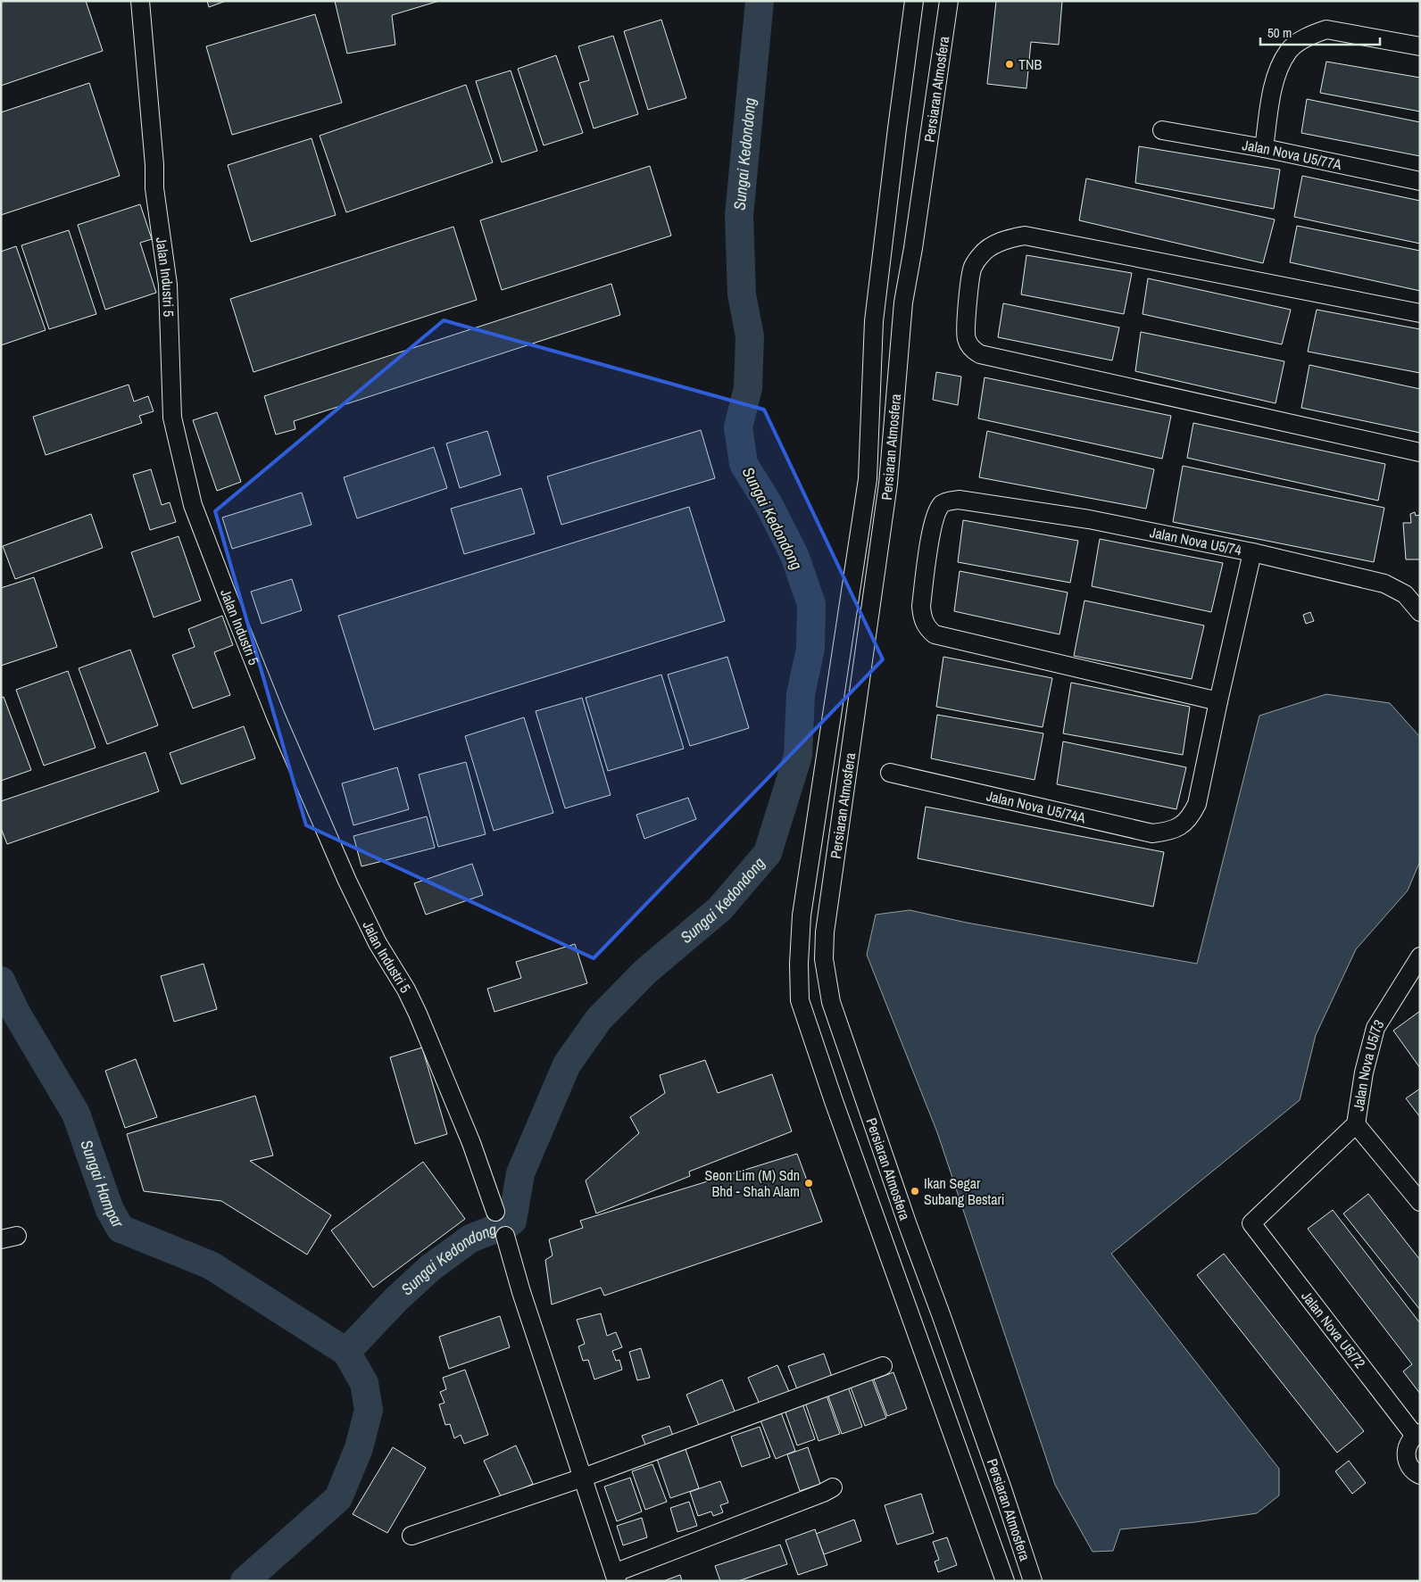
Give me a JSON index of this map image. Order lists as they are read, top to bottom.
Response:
{
  "streets": {
    "street": [
      "Persiaran Atmosfera",
      "Jalan Nova U5/77A",
      "Jalan Industri 5",
      "Jalan Nova U5/74",
      "Jalan Nova U5/74A",
      "Jalan Nova U5/73",
      "Jalan Nova U5/72"
    ]
  },
  "crossings": [
    ["Jalan Nova U5/74", "Jalan Nova U5/74A"],
    ["Jalan Nova U5/73", "Jalan Nova U5/72"]
  ],
  "water": ["Sungai Kedondong", "Sungai Hampar"],
  "places": ["TNB", "Seon Lim (M) Sdn Bhd - Shah Alam", "Ikan Segar Subang Bestari"],
  "scale_bar": "50 m"
}
